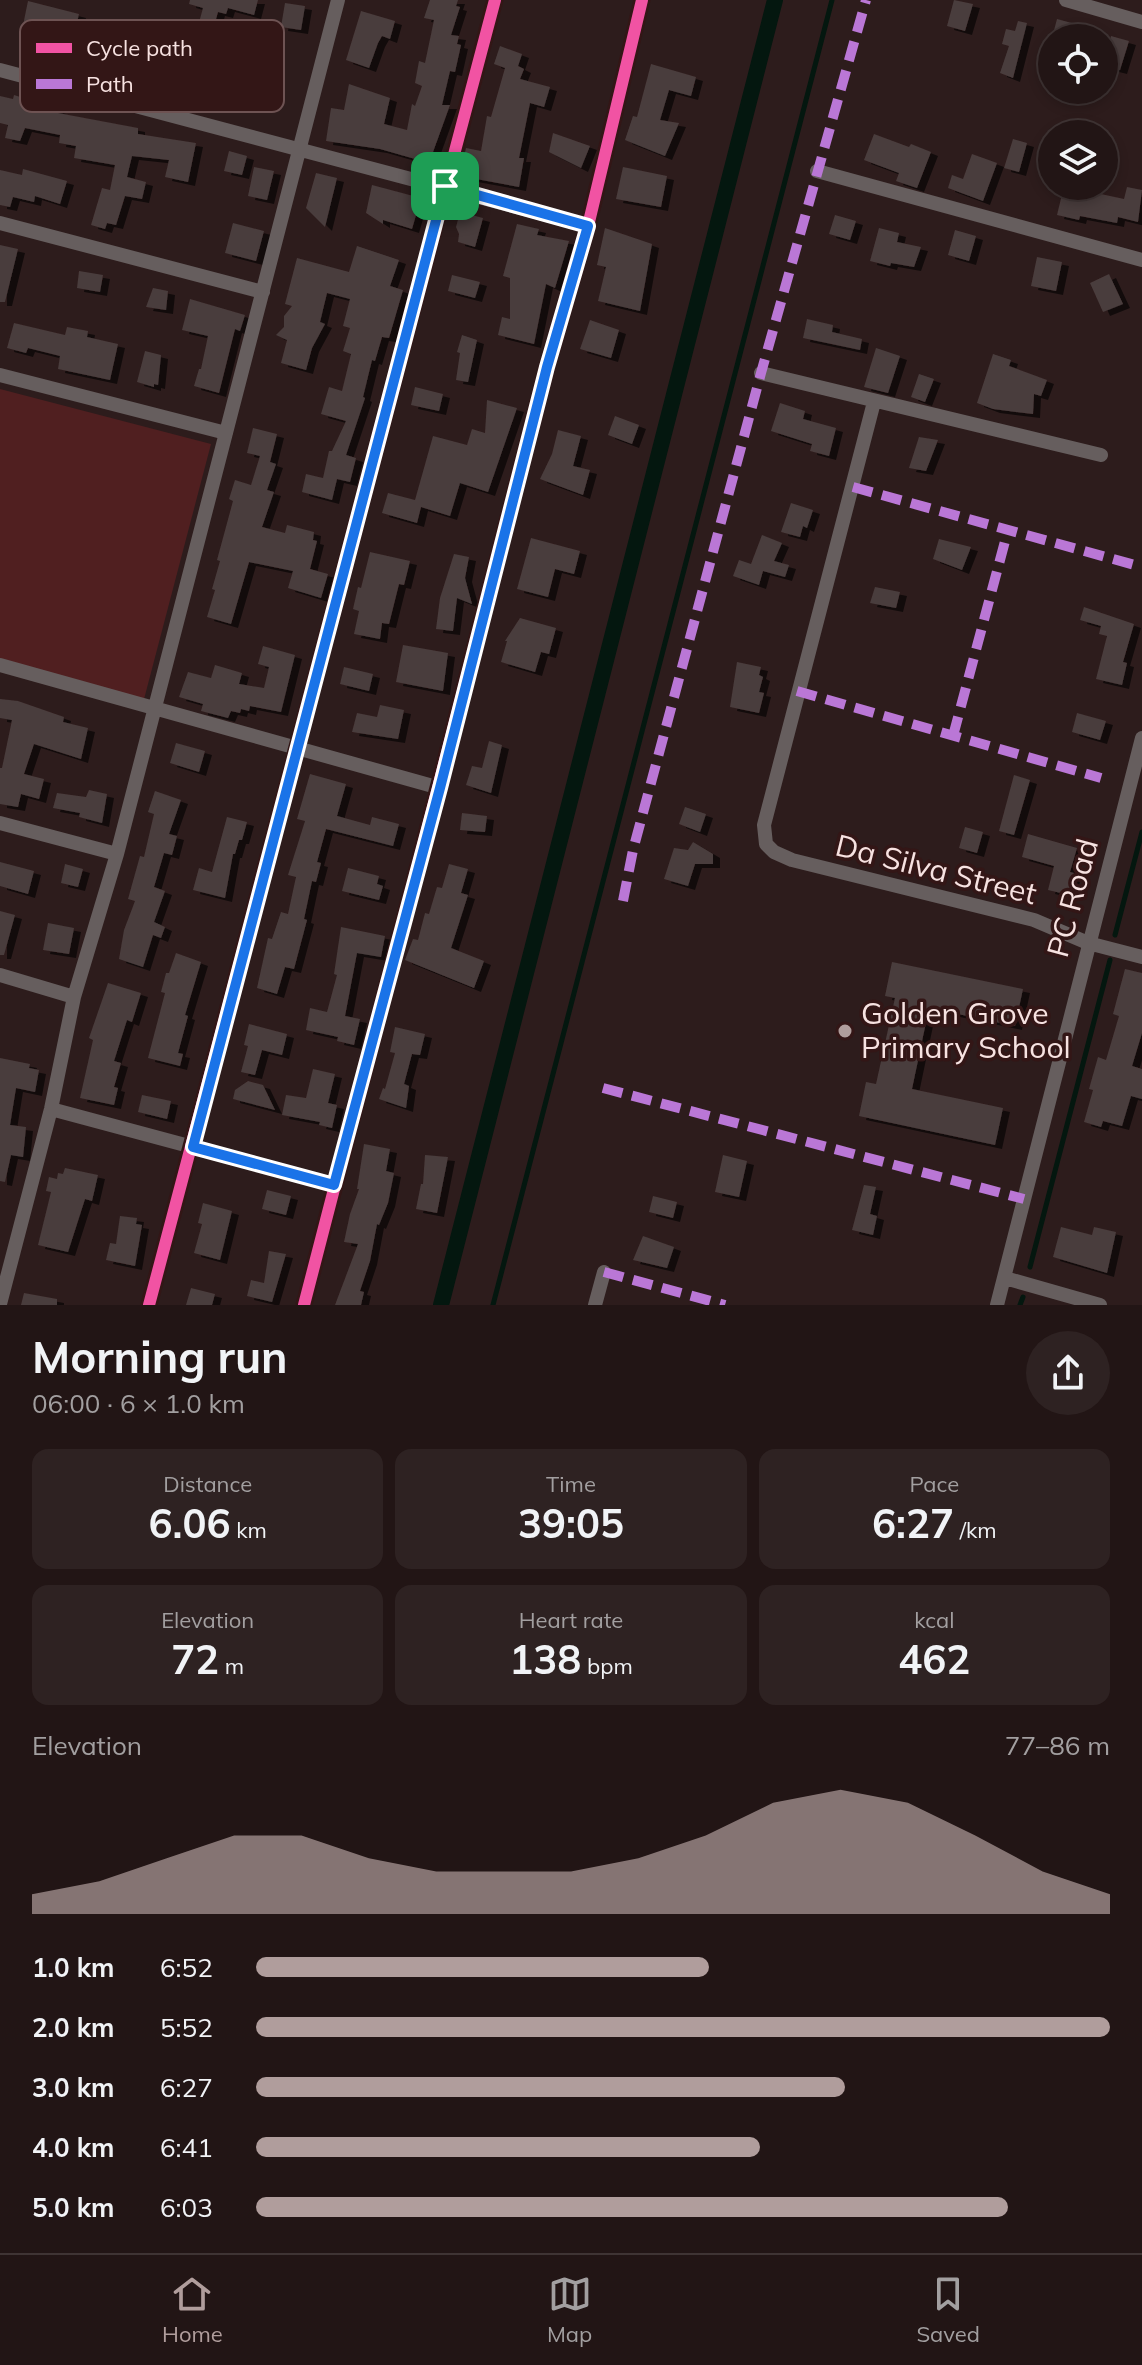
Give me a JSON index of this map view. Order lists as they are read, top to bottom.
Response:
{
  "streets": {
    "street": ["Da Silva Street", "PC Road"]
  },
  "crossings": [
    ["Da Silva Street", "PC Road"]
  ],
  "places": ["Golden Grove Primary School"],
  "legend": ["Cycle path", "Path"],
  "page": {
    "heading": ["Morning run", "06:00 · 6 × 1.0 km"],
    "stats": [
      ["Distance", "6.06 km"],
      ["Time", "39:05"],
      ["Pace", "6:27 /km"],
      ["Elevation", "72 m"],
      ["Heart rate", "138 bpm"],
      ["kcal", "462"]
    ],
    "chart": ["Elevation", "77–86 m"],
    "list": [
      {
        "name": "1.0 km",
        "note": "6:52"
      },
      {
        "name": "2.0 km",
        "note": "5:52"
      },
      {
        "name": "3.0 km",
        "note": "6:27"
      },
      {
        "name": "4.0 km",
        "note": "6:41"
      },
      {
        "name": "5.0 km",
        "note": "6:03"
      }
    ],
    "tabs": ["Home", "Map", "Saved"]
  }
}
